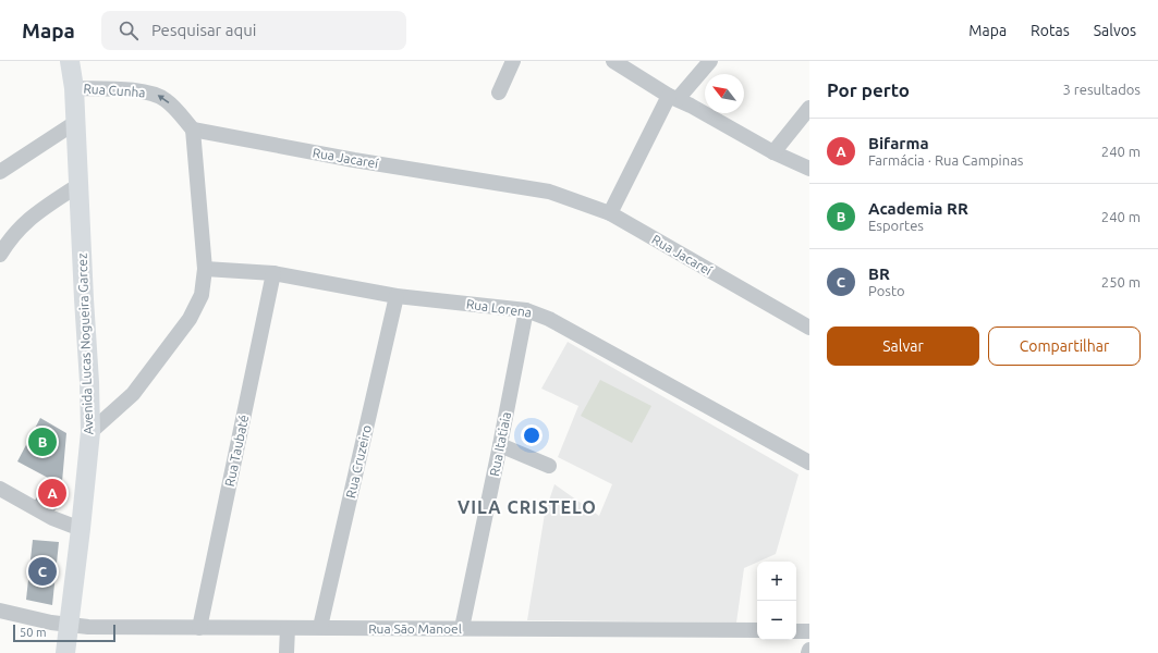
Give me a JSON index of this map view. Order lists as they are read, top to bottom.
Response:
{
  "streets": {
    "main road": ["Avenida Lucas Nogueira Garcez"],
    "street": [
      "Rua Cunha",
      "Rua Jacareí",
      "Rua Lorena",
      "Rua Itatiaia",
      "Rua Taubaté",
      "Rua Cruzeiro",
      "Rua São Manoel"
    ]
  },
  "crossings": [
    ["Rua Cunha", "Rua Jacareí"],
    ["Rua Cunha", "Avenida Lucas Nogueira Garcez"],
    ["Rua Lorena", "Rua Itatiaia"],
    ["Rua Lorena", "Rua Taubaté"],
    ["Rua Lorena", "Rua Cruzeiro"],
    ["Avenida Lucas Nogueira Garcez", "Rua São Manoel"],
    ["Rua Itatiaia", "Rua São Manoel"],
    ["Rua Taubaté", "Rua São Manoel"],
    ["Rua Cruzeiro", "Rua São Manoel"]
  ],
  "one_way": ["Rua Cunha"],
  "districts": ["VILA CRISTELO"],
  "scale_bar": "50 m",
  "north": "top left",
  "page": {
    "header": "Mapa",
    "search": "Pesquisar aqui",
    "nav": ["Mapa", "Rotas", "Salvos"],
    "heading": ["Por perto", "3 resultados"],
    "list": [
      {
        "mark": "A",
        "name": "Bifarma",
        "note": "Farmácia · Rua Campinas",
        "value": "240 m"
      },
      {
        "mark": "B",
        "name": "Academia RR",
        "note": "Esportes",
        "value": "240 m"
      },
      {
        "mark": "C",
        "name": "BR",
        "note": "Posto",
        "value": "250 m"
      }
    ],
    "buttons": ["Salvar", "Compartilhar"],
    "pins": ["B", "A", "C"],
    "map_buttons": ["+", "−"],
    "scale": "50 m"
  }
}
